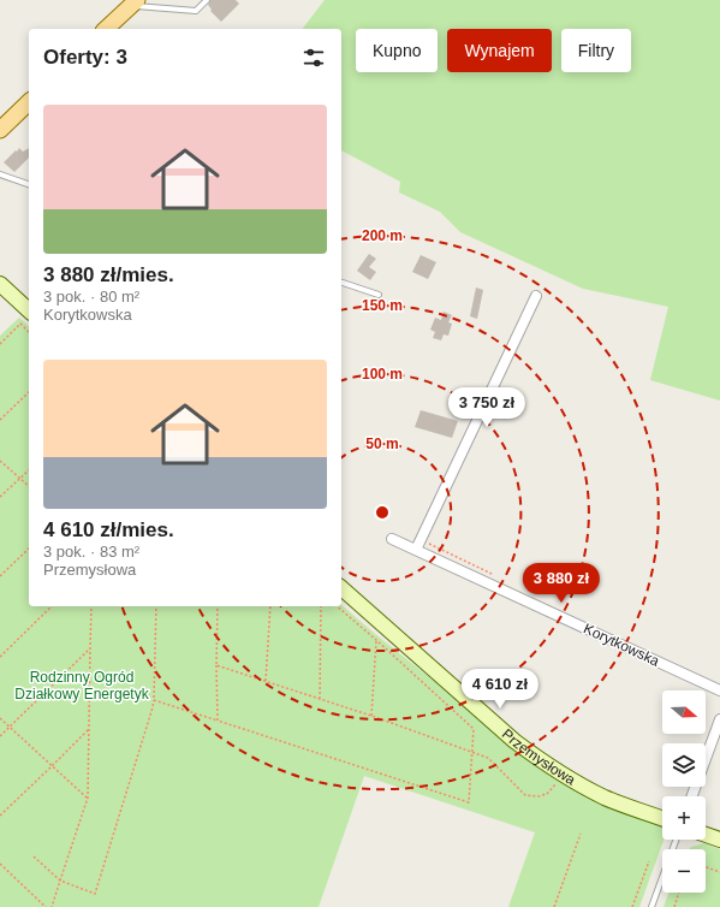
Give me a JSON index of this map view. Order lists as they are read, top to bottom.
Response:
{
  "streets": {
    "main road": ["Przemysłowa"],
    "street": ["Korytkowska"]
  },
  "parks": ["Rodzinny Ogród Działkowy Energetyk"],
  "north": "right",
  "page": {
    "chip": ["Kupno", "Wynajem", "Filtry"],
    "heading": "Oferty: 3",
    "list": [
      {
        "name": "3 880 zł/mies.",
        "note": "3 pok. · 80 m² · Korytkowska"
      },
      {
        "name": "4 610 zł/mies.",
        "note": "3 pok. · 83 m² · Przemysłowa"
      }
    ],
    "price": ["3 750 zł", "3 880 zł", "4 610 zł"],
    "map_buttons": ["+", "−"]
  },
  "rings": [
    "200 m",
    "150 m",
    "100 m",
    "50 m"
  ]
}
